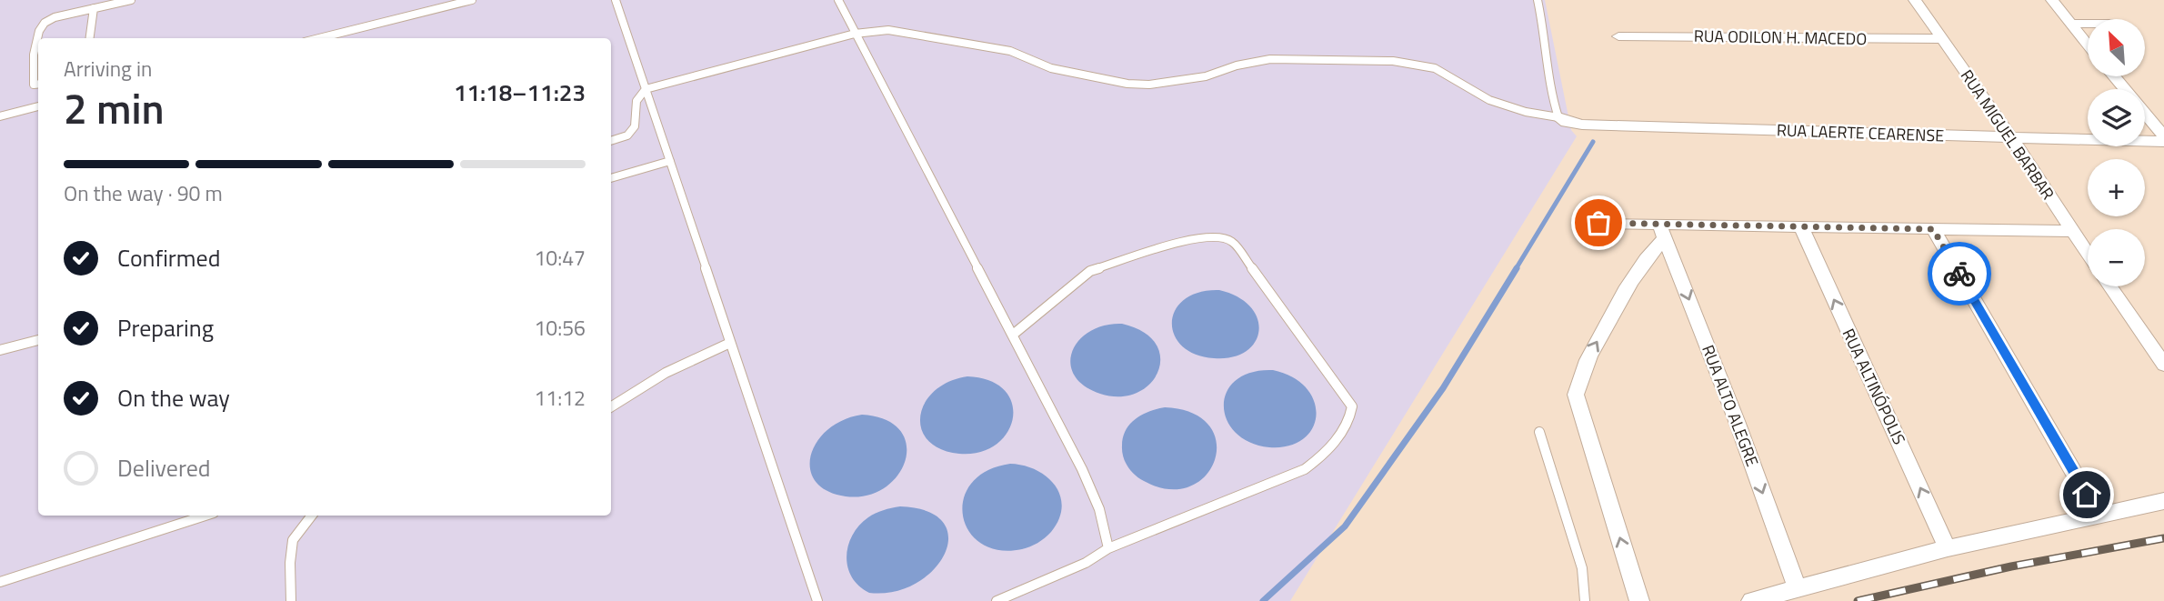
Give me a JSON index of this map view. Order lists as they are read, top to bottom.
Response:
{
  "streets": {
    "street": [
      "RUA ODILON H. MACEDO",
      "RUA LAERTE CEARENSE",
      "RUA MIGUEL BARBAR",
      "RUA ALTINÓPOLIS",
      "RUA ALTO ALEGRE"
    ]
  },
  "crossings": [
    ["RUA ODILON H. MACEDO", "RUA MIGUEL BARBAR"],
    ["RUA LAERTE CEARENSE", "RUA MIGUEL BARBAR"]
  ],
  "one_way": ["RUA ALTO ALEGRE"],
  "north": "top left",
  "page": {
    "map_buttons": ["+", "−"],
    "heading": ["2 min", "Arriving in", "11:18–11:23"],
    "bar": "On the way · 90 m",
    "list": [
      ["Confirmed", "10:47"],
      ["Preparing", "10:56"],
      ["On the way", "11:12"],
      "Delivered"
    ]
  }
}
